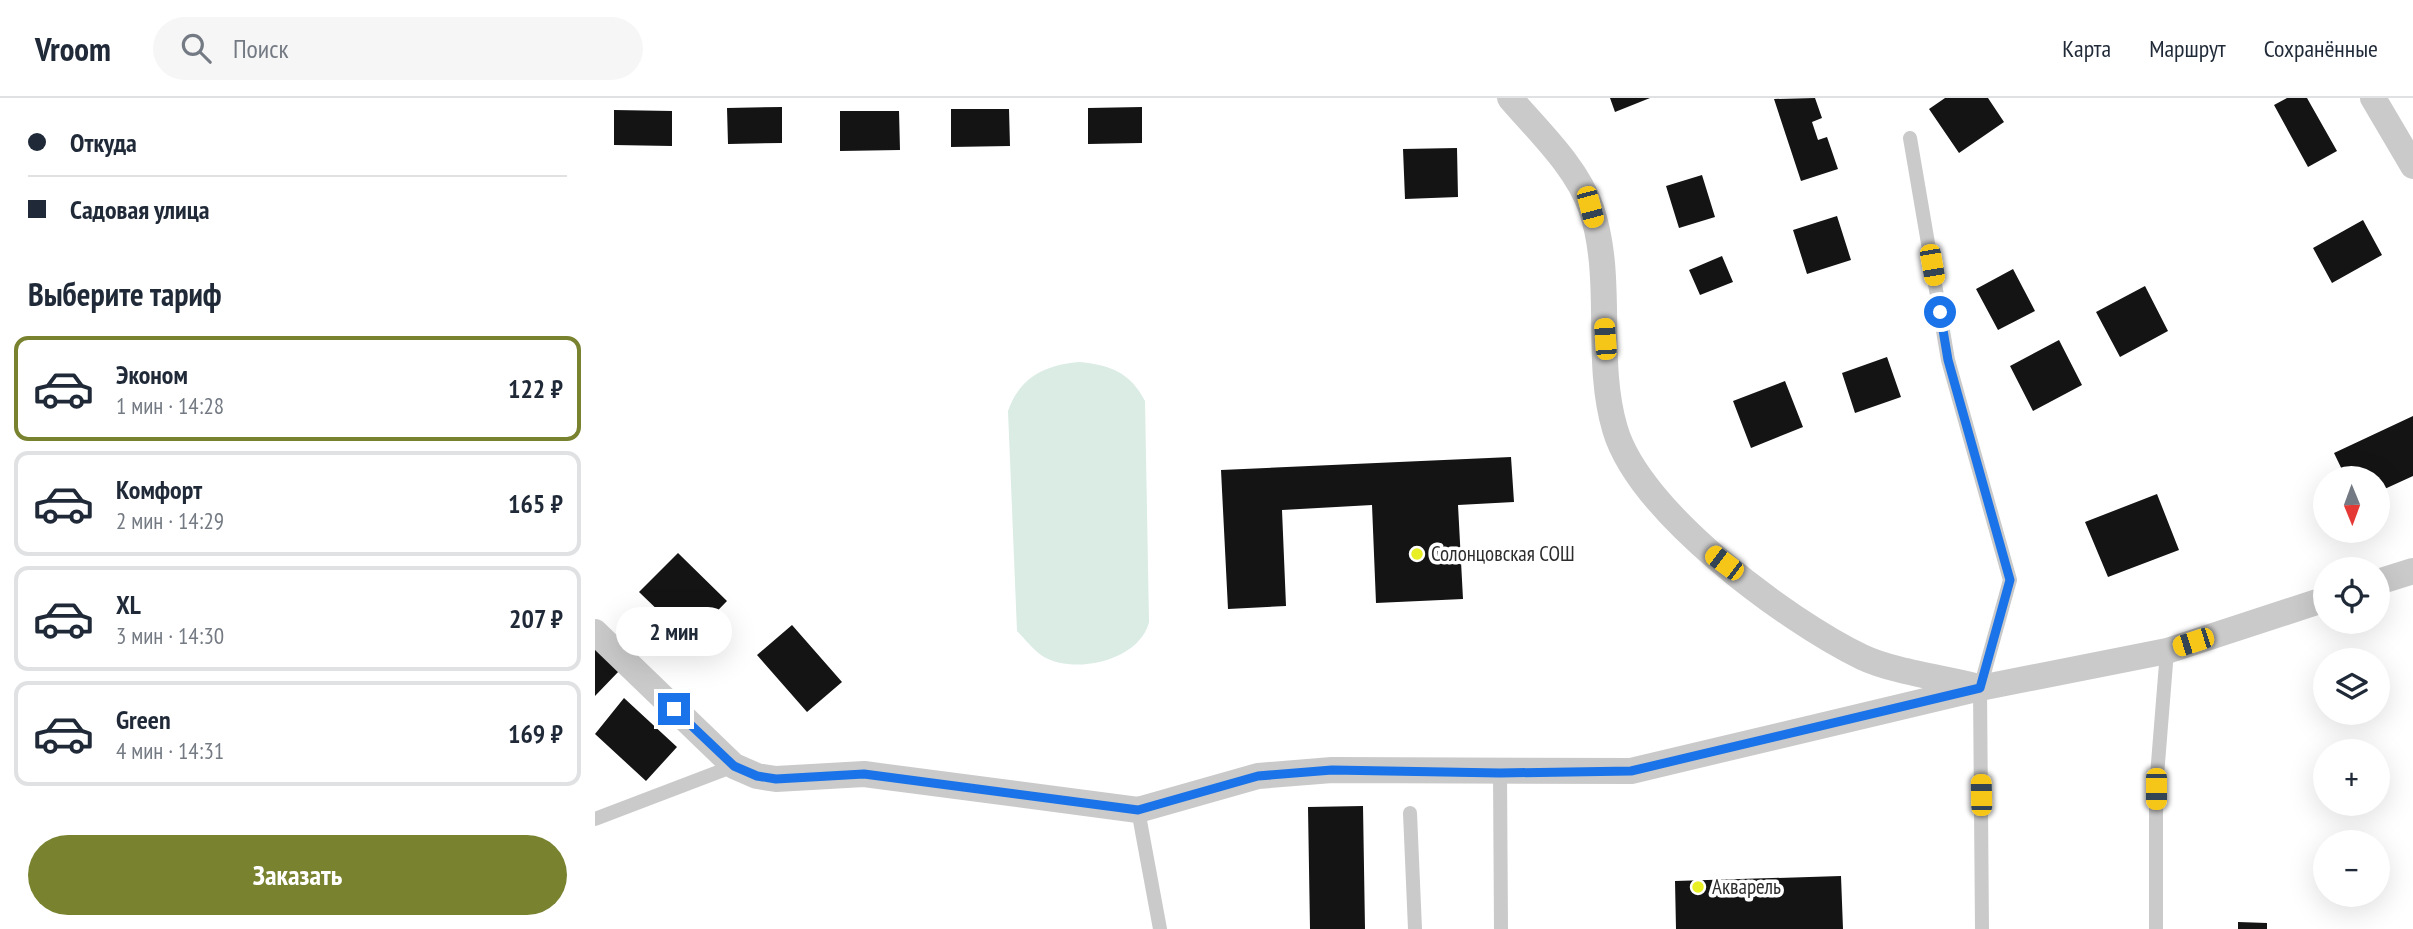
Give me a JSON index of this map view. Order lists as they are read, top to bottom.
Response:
{
  "places": ["Солонцовская СОШ", "Акварель"],
  "north": "bottom",
  "page": {
    "header": "Vroom",
    "search": "Поиск",
    "nav": ["Карта", "Маршрут", "Сохранённые"],
    "banner": ["Откуда", "Садовая улица"],
    "heading": "Выберите тариф",
    "list": [
      {
        "name": "Эконом",
        "note": "1 мин · 14:28",
        "value": "122 ₽"
      },
      {
        "name": "Комфорт",
        "note": "2 мин · 14:29",
        "value": "165 ₽"
      },
      {
        "name": "XL",
        "note": "3 мин · 14:30",
        "value": "207 ₽"
      },
      {
        "name": "Green",
        "note": "4 мин · 14:31",
        "value": "169 ₽"
      }
    ],
    "map_buttons": ["+", "−"],
    "bubble": "2 мин",
    "buttons": "Заказать"
  }
}
